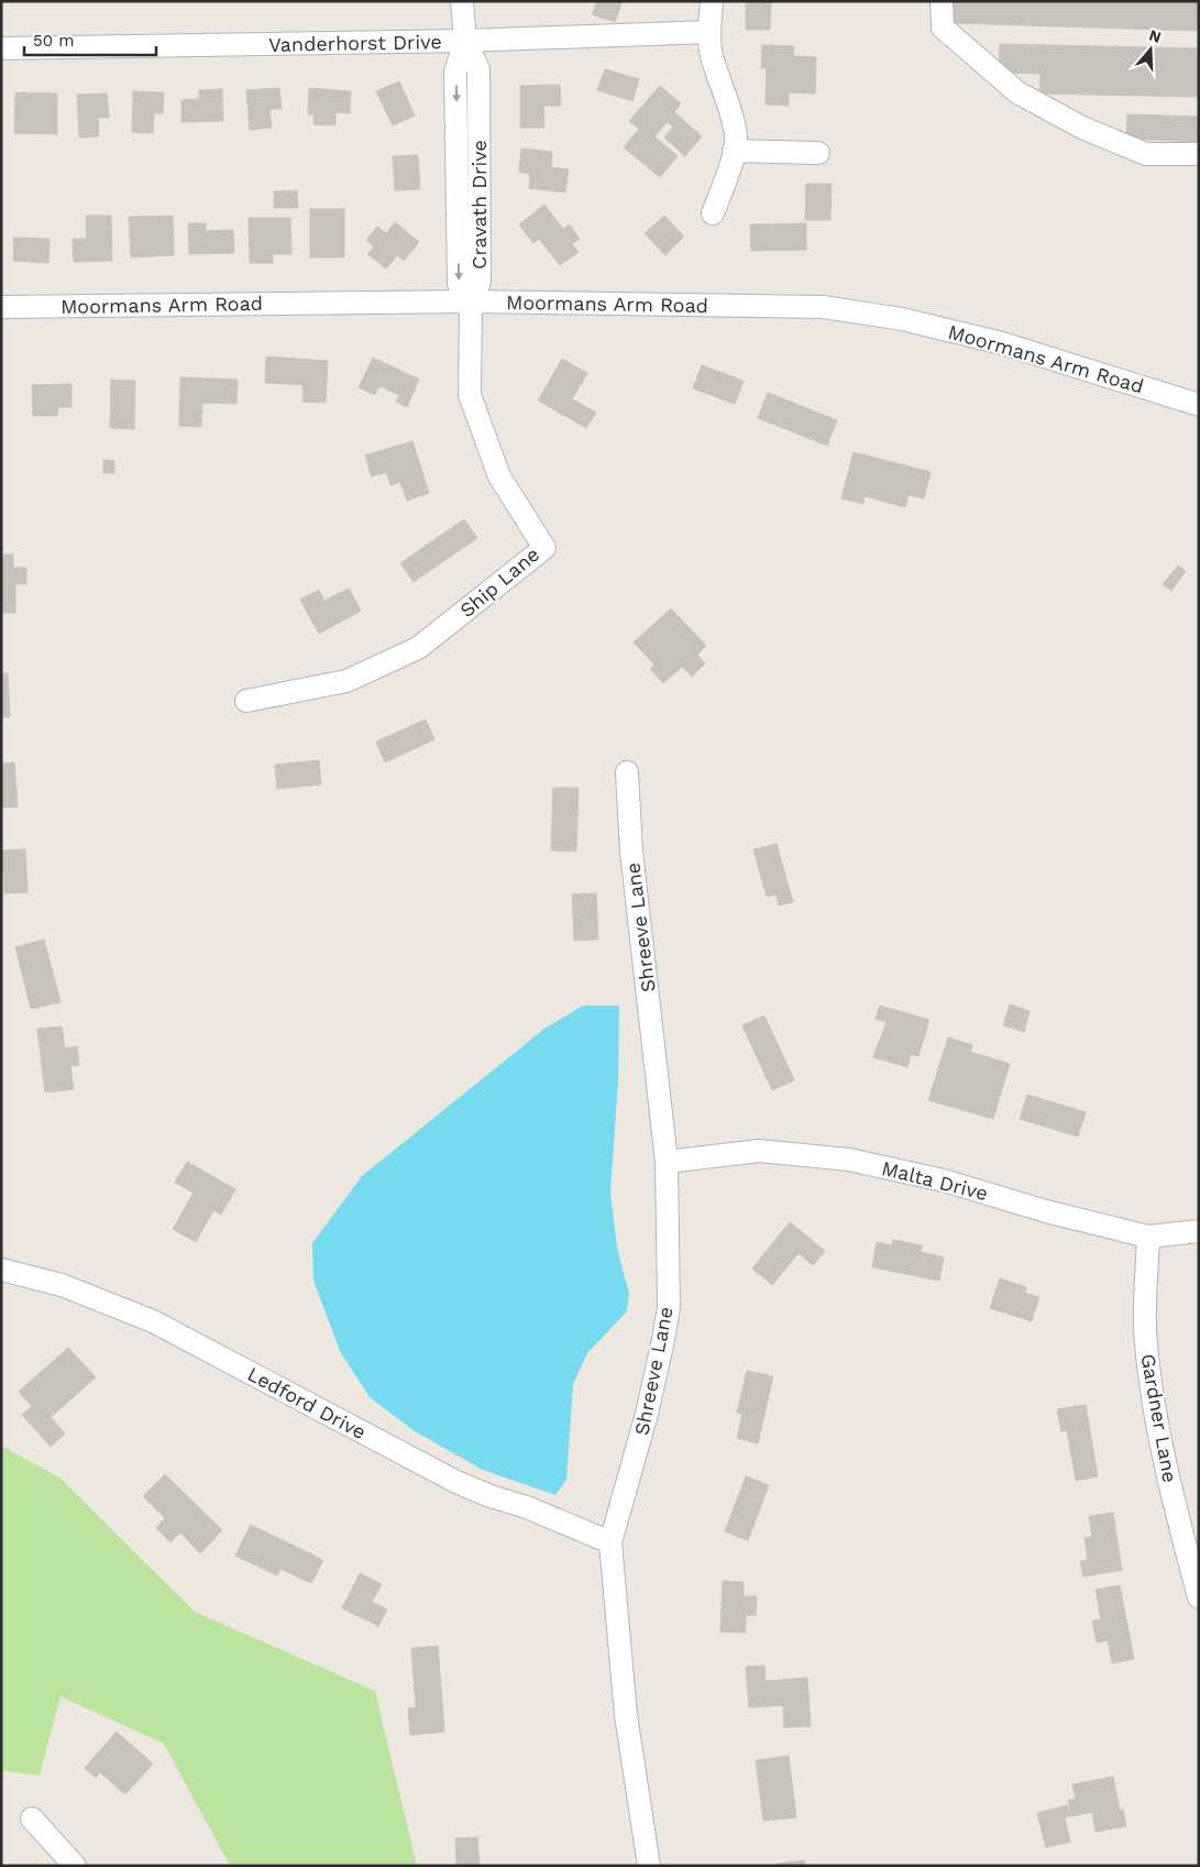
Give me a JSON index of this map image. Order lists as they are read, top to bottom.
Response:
{
  "streets": {
    "street": [
      "Vanderhorst Drive",
      "Cravath Drive",
      "Moormans Arm Road",
      "Ship Lane",
      "Shreeve Lane",
      "Malta Drive",
      "Ledford Drive",
      "Gardner Lane"
    ]
  },
  "crossings": [
    ["Vanderhorst Drive", "Cravath Drive"],
    ["Cravath Drive", "Moormans Arm Road"],
    ["Cravath Drive", "Ship Lane"],
    ["Moormans Arm Road", "Ship Lane"],
    ["Shreeve Lane", "Malta Drive"],
    ["Shreeve Lane", "Ledford Drive"],
    ["Malta Drive", "Gardner Lane"]
  ],
  "scale_bar": "50 m",
  "north": "top"
}
